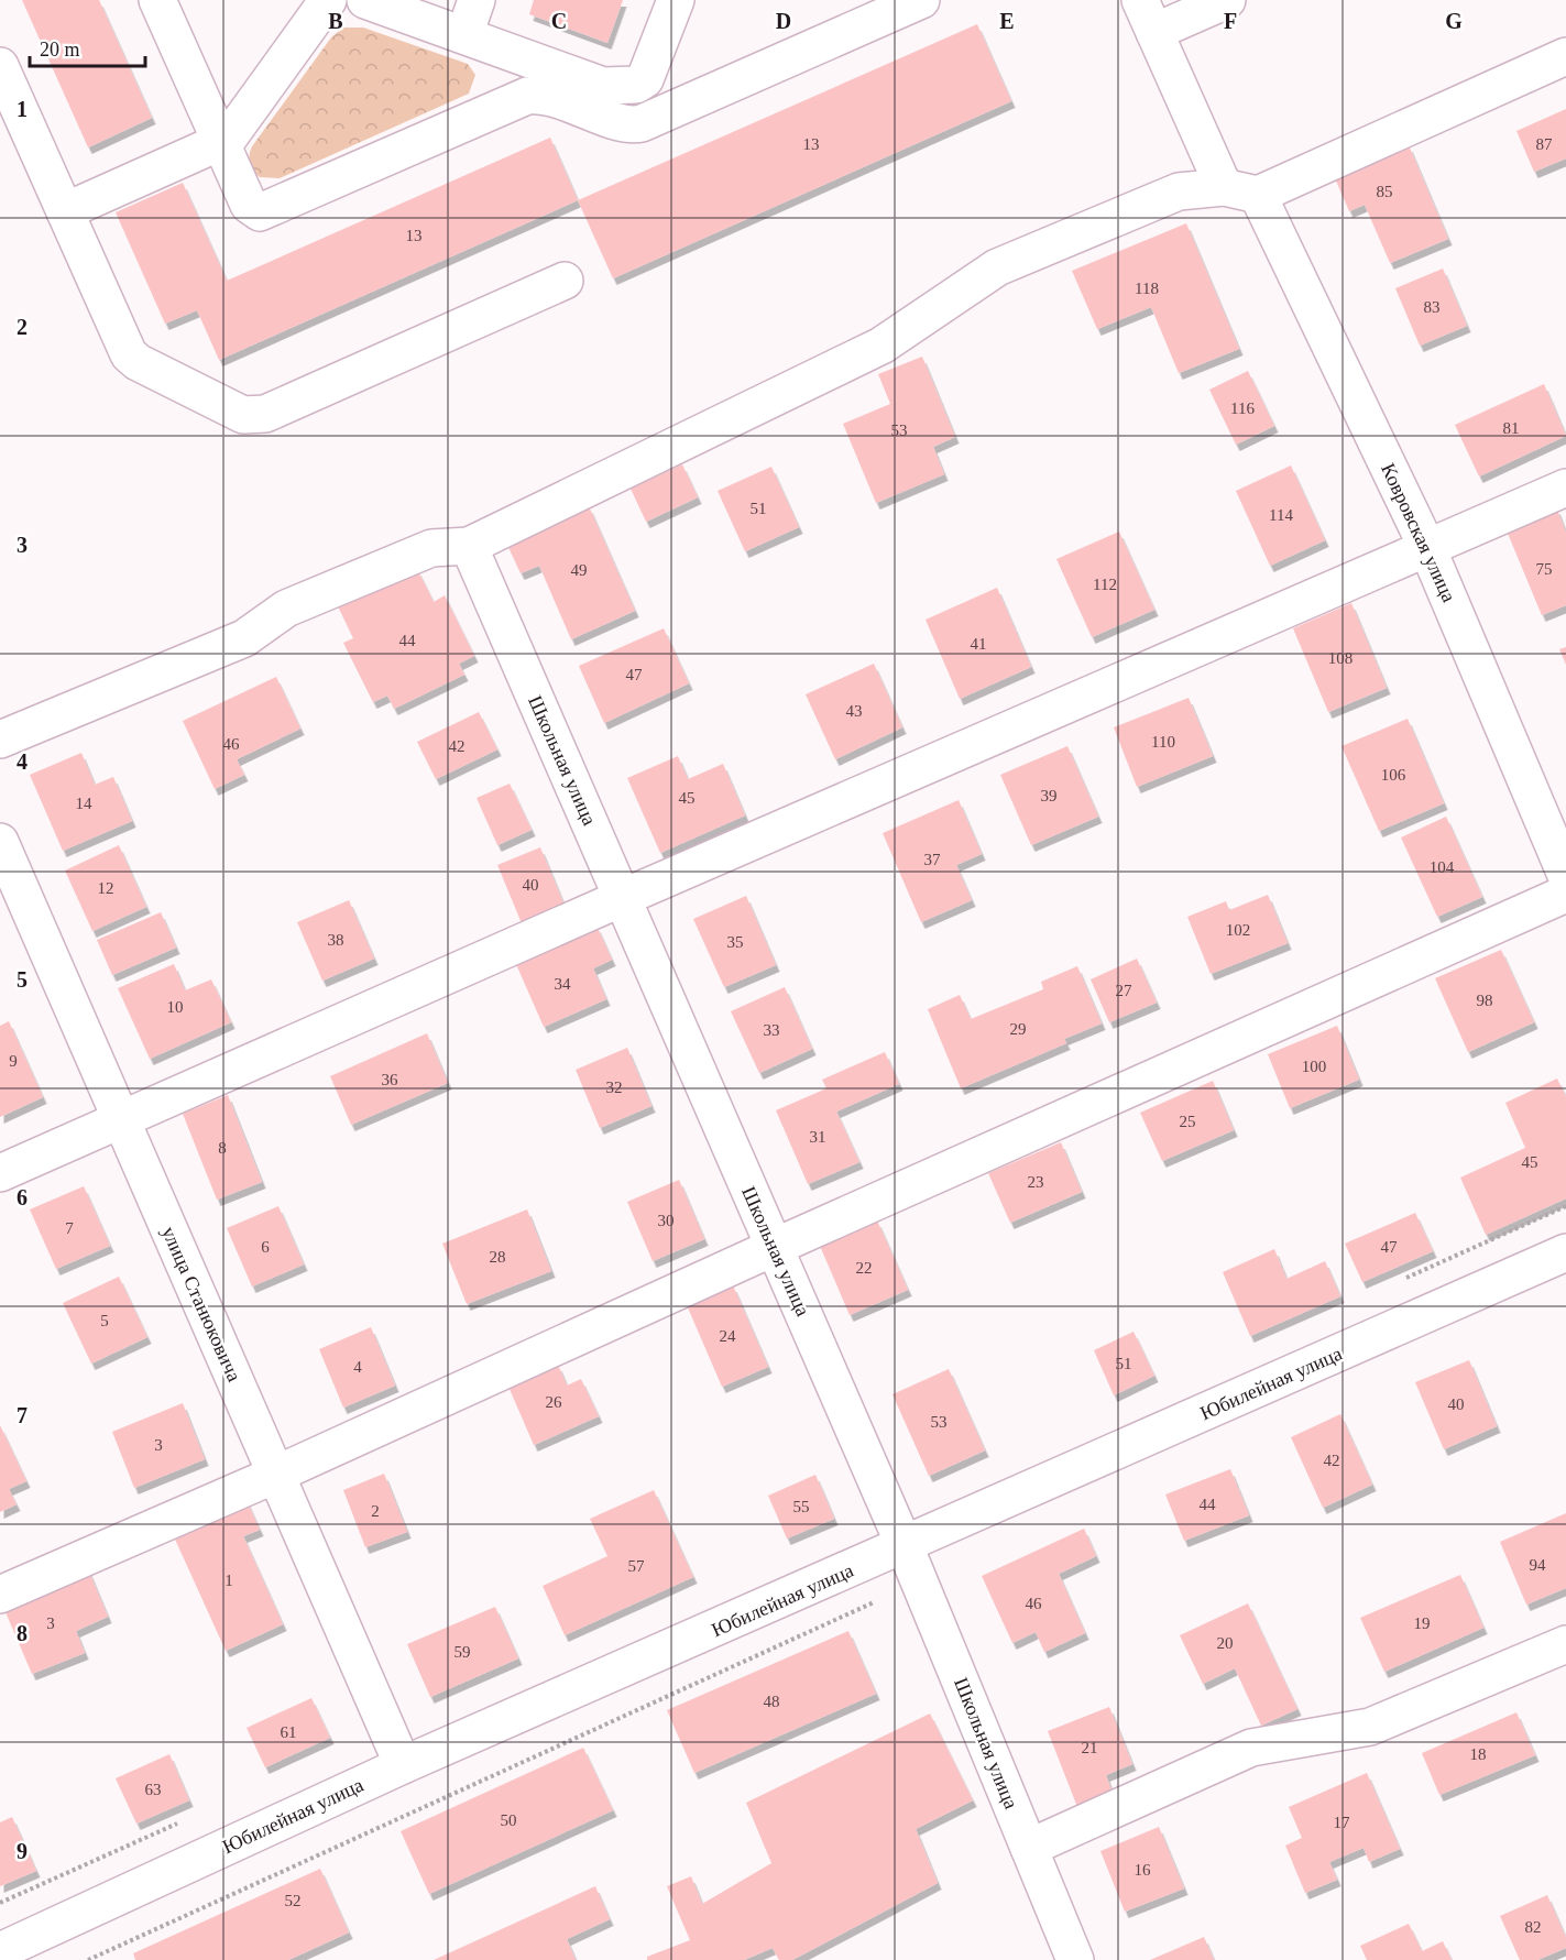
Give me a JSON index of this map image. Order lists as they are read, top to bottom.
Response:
{
  "streets": {
    "street": [
      "Ковровская улица",
      "Школьная улица",
      "улица Станюковича",
      "Юбилейная улица"
    ]
  },
  "crossings": [
    ["Школьная улица", "Юбилейная улица"],
    ["улица Станюковича", "Юбилейная улица"]
  ],
  "house_numbers": [
    "13",
    "87",
    "85",
    "13",
    "118",
    "83",
    "116",
    "81",
    "53",
    "51",
    "114",
    "75",
    "49",
    "112",
    "44",
    "41",
    "108",
    "47",
    "43",
    "110",
    "46",
    "42",
    "106",
    "39",
    "45",
    "14",
    "37",
    "104",
    "40",
    "12",
    "102",
    "38",
    "35",
    "34",
    "27",
    "98",
    "10",
    "29",
    "33",
    "9",
    "100",
    "36",
    "32",
    "25",
    "31",
    "8",
    "45",
    "23",
    "30",
    "7",
    "6",
    "47",
    "28",
    "22",
    "5",
    "24",
    "51",
    "4",
    "26",
    "40",
    "53",
    "3",
    "42",
    "44",
    "55",
    "2",
    "94",
    "57",
    "1",
    "46",
    "3",
    "19",
    "20",
    "59",
    "48",
    "61",
    "21",
    "18",
    "63",
    "50",
    "17",
    "16",
    "52",
    "82"
  ],
  "scale_bar": "20 m",
  "grid": {
    "columns": [
      "B",
      "C",
      "D",
      "E",
      "F",
      "G"
    ],
    "rows": [
      "1",
      "2",
      "3",
      "4",
      "5",
      "6",
      "7",
      "8",
      "9"
    ]
  }
}
